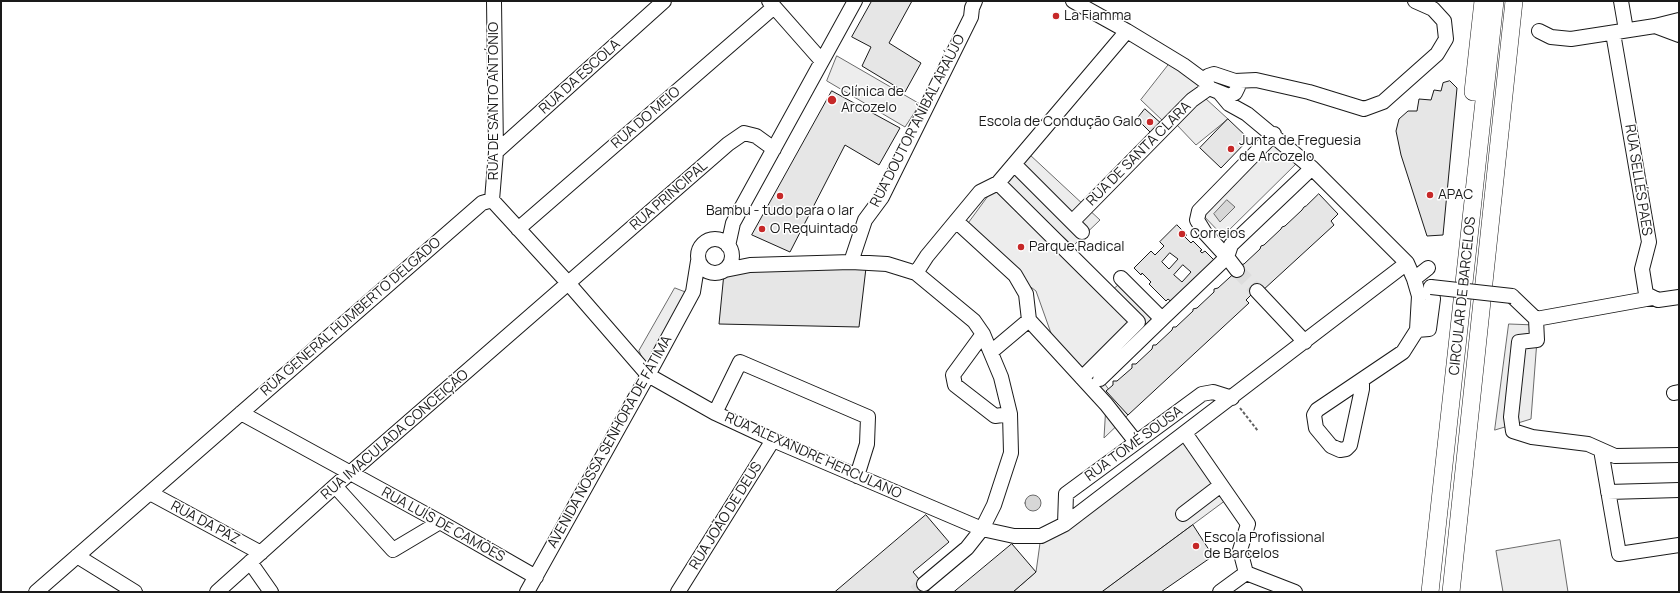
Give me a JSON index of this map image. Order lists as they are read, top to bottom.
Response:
{
  "streets": {
    "main road": ["CIRCULAR DE BARCELOS"],
    "street": [
      "RUA DA ESCOLA",
      "RUA DE SANTO ANTÓNIO",
      "RUA DO MEIO",
      "RUA DOUTOR ANÍBAL ARAÚJO",
      "RUA DE SANTA CLARA",
      "RUA SELLÉS PAES",
      "RUA PRINCIPAL",
      "RUA GENERAL HUMBERTO DELGADO",
      "RUA IMACULADA CONCEIÇÃO",
      "AVENIDA NOSSA SENHORA DE FÁTIMA",
      "RUA TOMÉ SOUSA",
      "RUA ALEXANDRE HERCULANO",
      "RUA JOÃO DE DEUS",
      "RUA DA PAZ",
      "RUA LUÍS DE CAMÕES"
    ]
  },
  "crossings": [
    ["RUA DA ESCOLA", "RUA DE SANTO ANTÓNIO"],
    ["RUA DE SANTO ANTÓNIO", "RUA GENERAL HUMBERTO DELGADO"],
    ["RUA PRINCIPAL", "RUA IMACULADA CONCEIÇÃO"],
    ["RUA GENERAL HUMBERTO DELGADO", "RUA DA PAZ"],
    ["RUA GENERAL HUMBERTO DELGADO", "RUA LUÍS DE CAMÕES"],
    ["RUA IMACULADA CONCEIÇÃO", "RUA DA PAZ"],
    ["RUA IMACULADA CONCEIÇÃO", "RUA LUÍS DE CAMÕES"],
    ["AVENIDA NOSSA SENHORA DE FÁTIMA", "RUA ALEXANDRE HERCULANO"],
    ["AVENIDA NOSSA SENHORA DE FÁTIMA", "RUA LUÍS DE CAMÕES"],
    ["RUA TOMÉ SOUSA", "RUA ALEXANDRE HERCULANO"],
    ["RUA ALEXANDRE HERCULANO", "RUA JOÃO DE DEUS"]
  ],
  "places": [
    "La Fiamma",
    "Clínica de Arcozelo",
    "Escola de Condução Galo",
    "Junta de Freguesia de Arcozelo",
    "APAC",
    "Bambu - tudo para o lar",
    "O Requintado",
    "Correios",
    "Parque Radical",
    "Escola Profissional de Barcelos"
  ]
}
